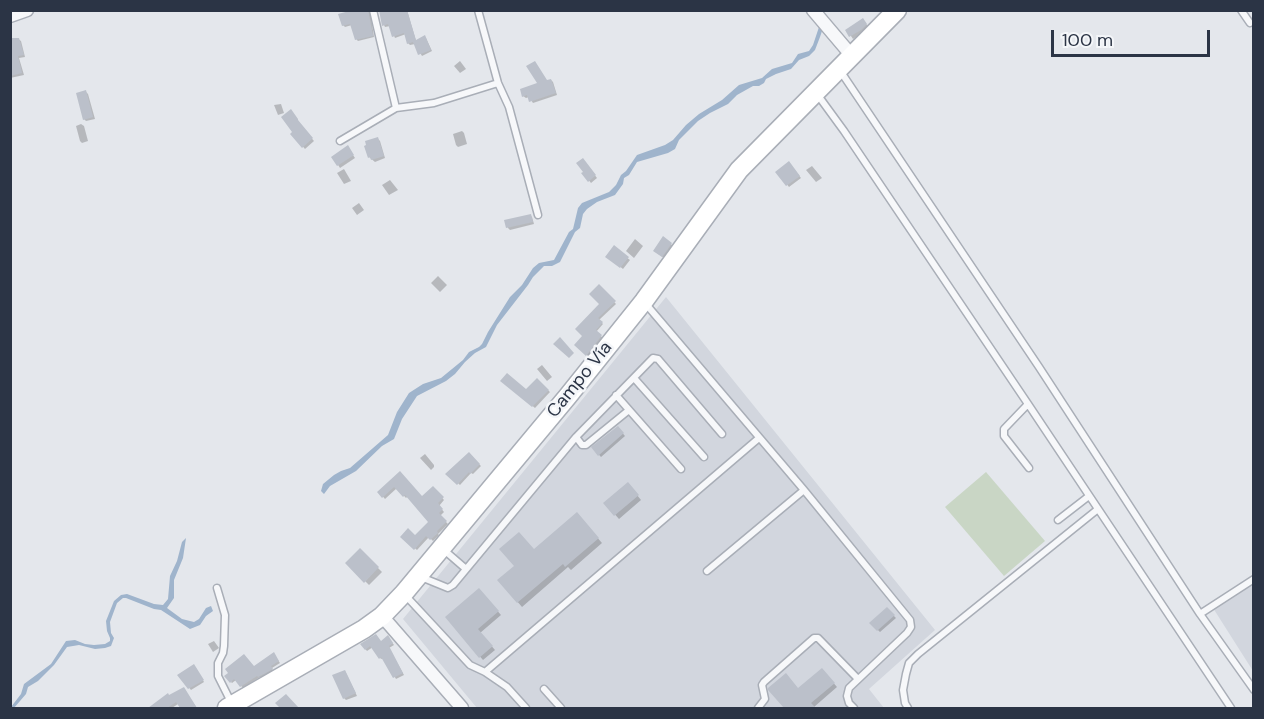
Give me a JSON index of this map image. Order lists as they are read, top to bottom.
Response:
{
  "streets": {
    "street": ["Campo Vía"]
  },
  "scale_bar": "100 m"
}
